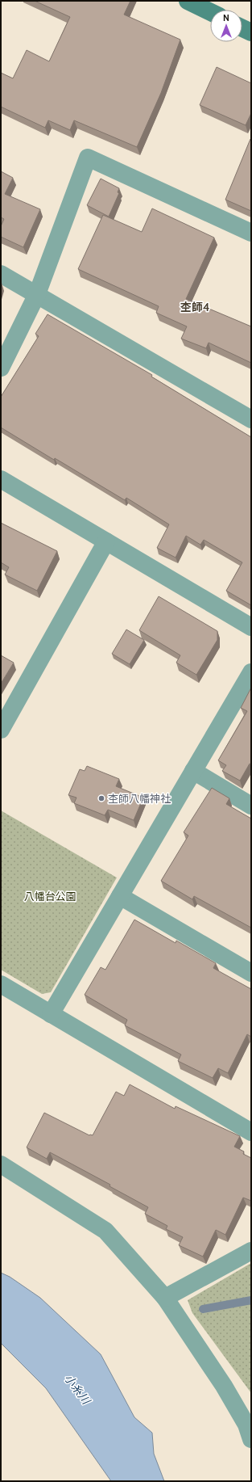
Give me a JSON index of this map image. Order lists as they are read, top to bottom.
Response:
{
  "districts": ["杢師4"],
  "water": ["小糸川"],
  "parks": ["八幡台公園"],
  "places": ["杢師八幡神社"],
  "north": "top"
}
